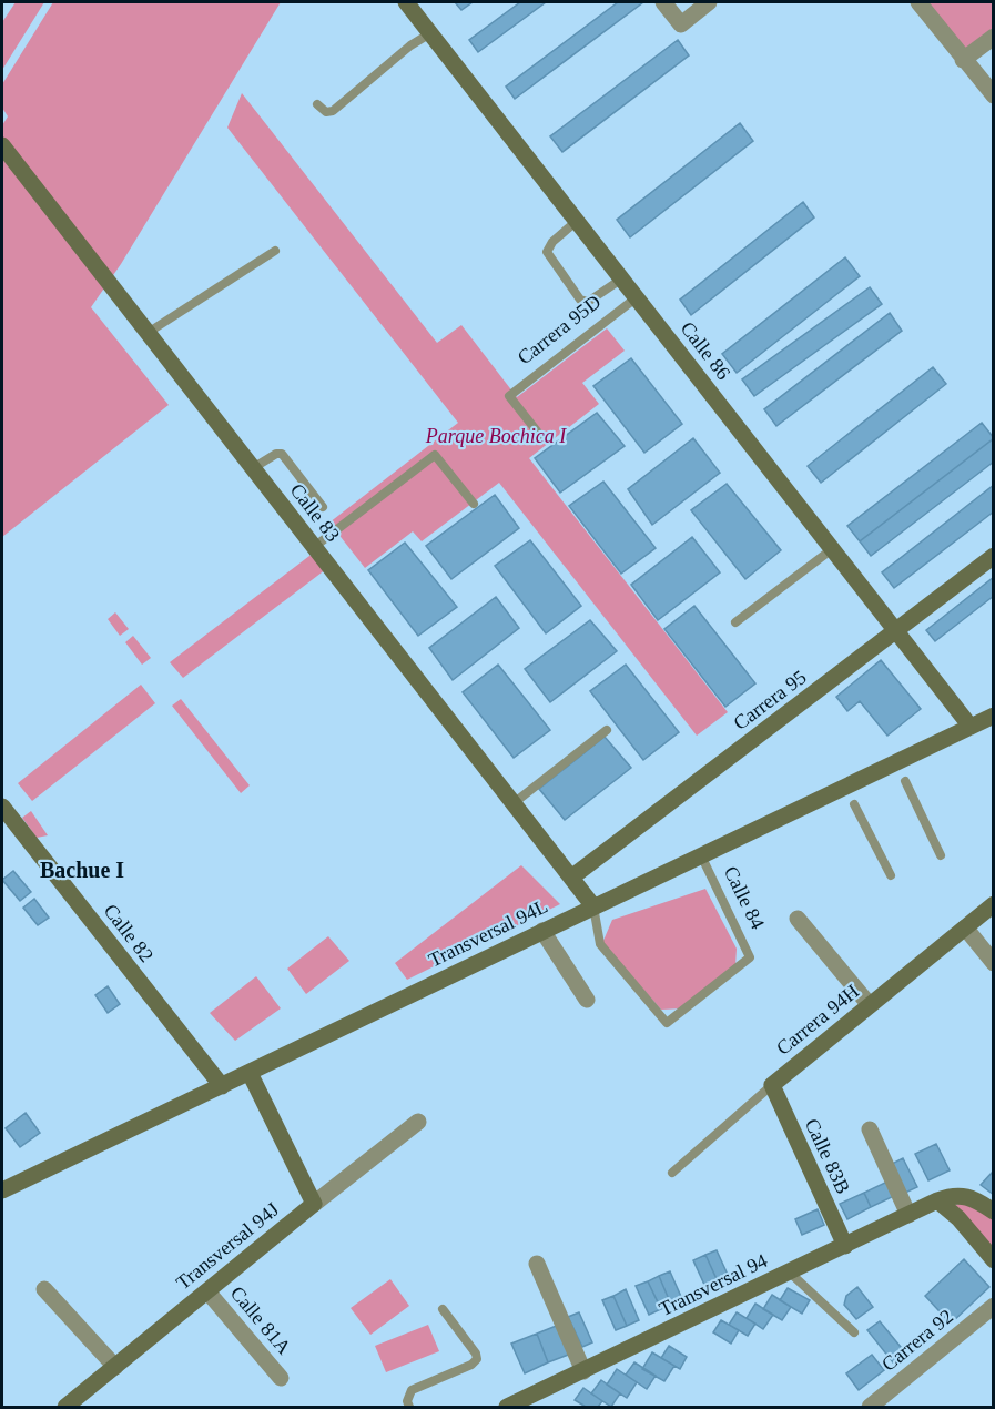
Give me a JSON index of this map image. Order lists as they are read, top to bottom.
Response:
{
  "streets": {
    "street": [
      "Calle 86",
      "Calle 83",
      "Carrera 95",
      "Calle 82",
      "Transversal 94L",
      "Carrera 94H",
      "Calle 83B",
      "Transversal 94J",
      "Transversal 94",
      "Calle 81A",
      "Carrera 92"
    ],
    "lane": ["Carrera 95D", "Calle 84"]
  },
  "crossings": [
    ["Carrera 95D", "Calle 86"],
    ["Calle 86", "Carrera 95"],
    ["Calle 86", "Transversal 94L"],
    ["Calle 83", "Carrera 95"],
    ["Calle 83", "Calle 84"],
    ["Calle 83", "Transversal 94L"],
    ["Calle 84", "Transversal 94L"],
    ["Calle 82", "Transversal 94L"],
    ["Carrera 94H", "Calle 83B"],
    ["Calle 83B", "Transversal 94"],
    ["Transversal 94J", "Calle 81A"]
  ],
  "districts": ["Bachue I"],
  "parks": ["Parque Bochica I"]
}
